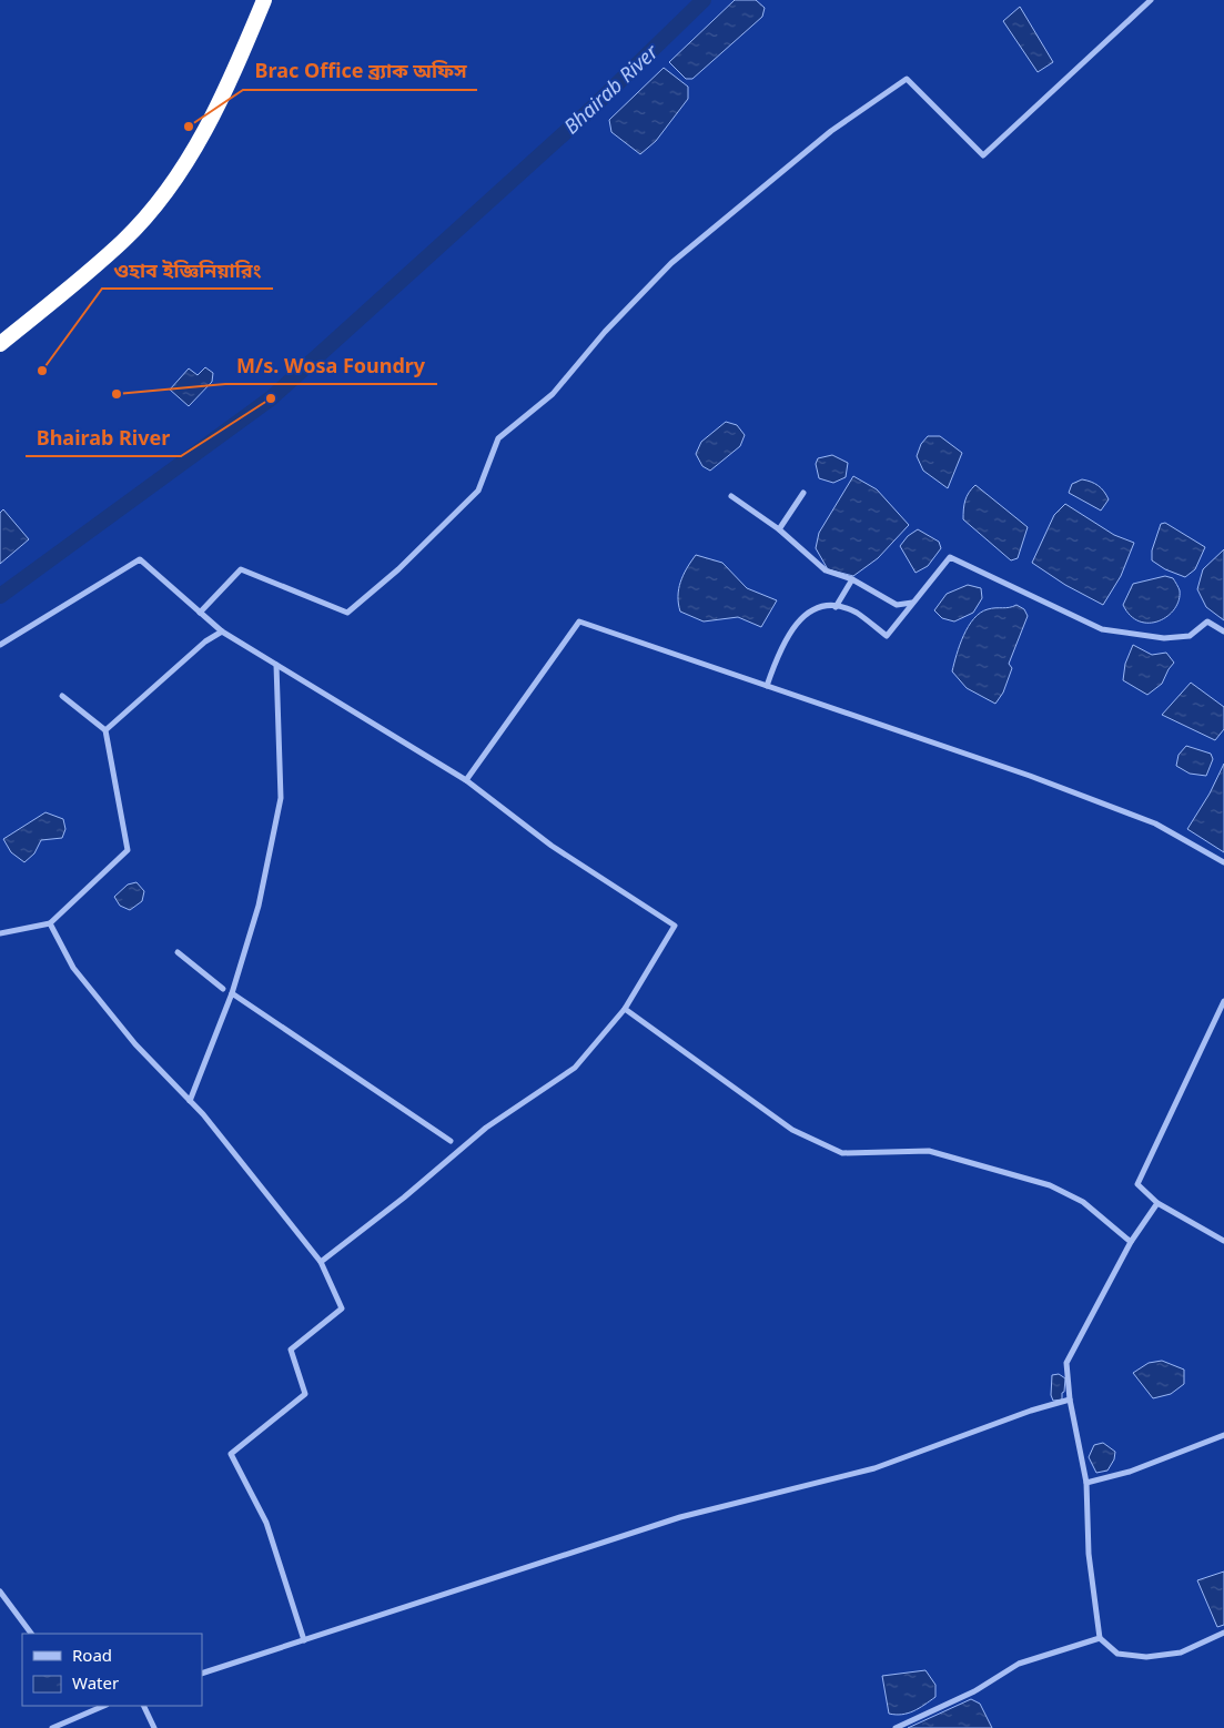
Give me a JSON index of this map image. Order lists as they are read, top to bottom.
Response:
{
  "water": ["Bhairab River"],
  "places": [
    "Brac Office ব্র্যাক অফিস",
    "ওহাব ইজ্ঞিনিয়ারিং",
    "M/s. Wosa Foundry",
    "Bhairab River"
  ],
  "legend": ["Road", "Water"]
}
